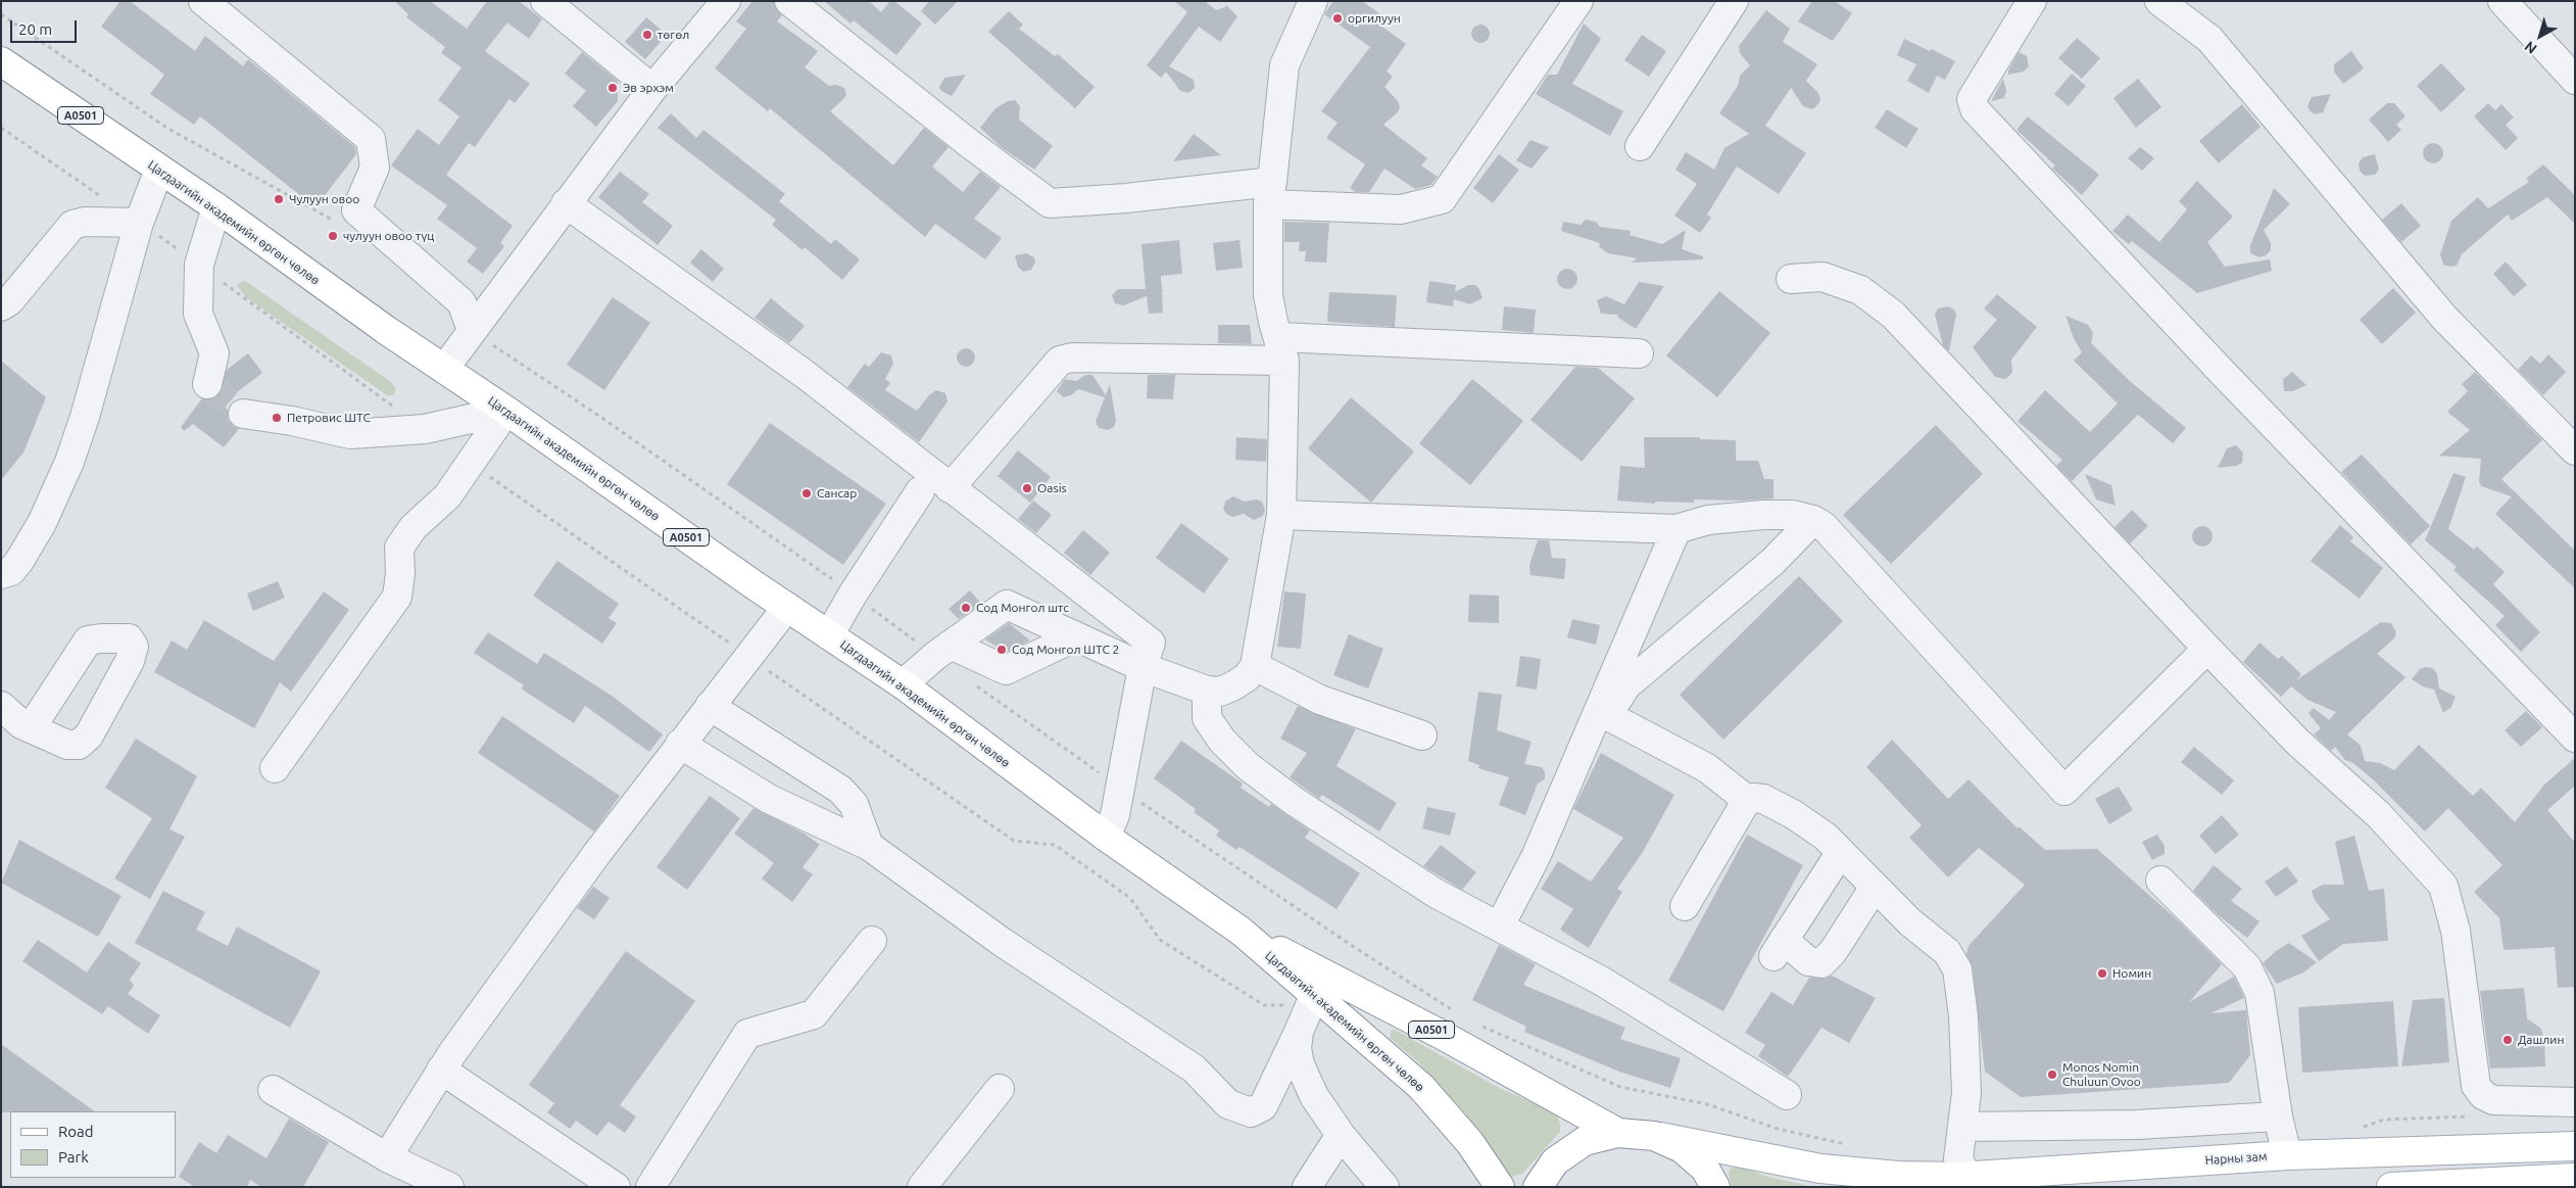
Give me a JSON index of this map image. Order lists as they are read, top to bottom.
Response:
{
  "streets": {
    "main road": ["A0501", "Цагдаагийн академийн өргөн чөлөө", "Нарны зам"]
  },
  "crossings": [
    ["A0501", "Цагдаагийн академийн өргөн чөлөө"],
    ["A0501", "Нарны зам"]
  ],
  "places": [
    "оргилуун",
    "төгөл",
    "Эв эрхэм",
    "Чулуун овоо",
    "чулуун овоо түц",
    "Петровис ШТС",
    "Oasis",
    "Сансар",
    "Сод Монгол штс",
    "Сод Монгол ШТС 2",
    "Номин",
    "Дашлин",
    "Monos Nomin Chuluun Ovoo"
  ],
  "legend": ["Road", "Park"],
  "scale_bar": "20 m",
  "north": "bottom left"
}
